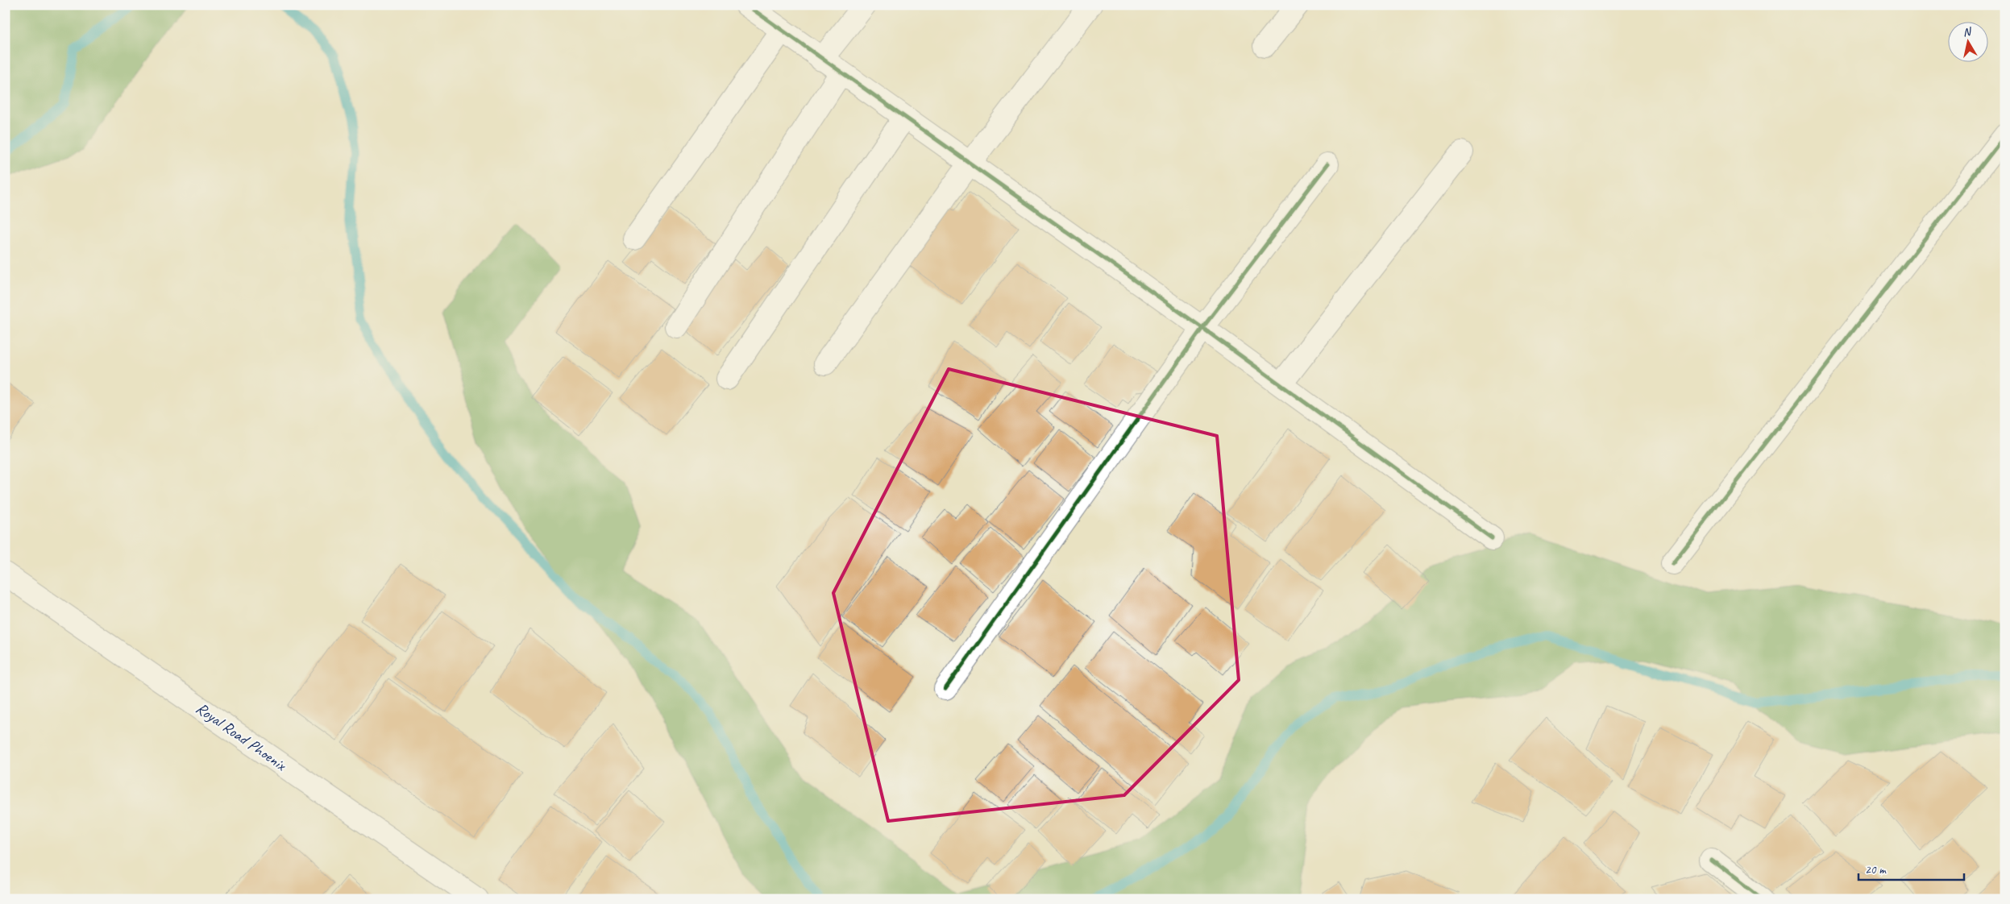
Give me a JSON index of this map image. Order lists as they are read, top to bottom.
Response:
{
  "streets": {
    "street": ["Royal Road Phoenix"]
  },
  "scale_bar": "20 m",
  "north": "top"
}
